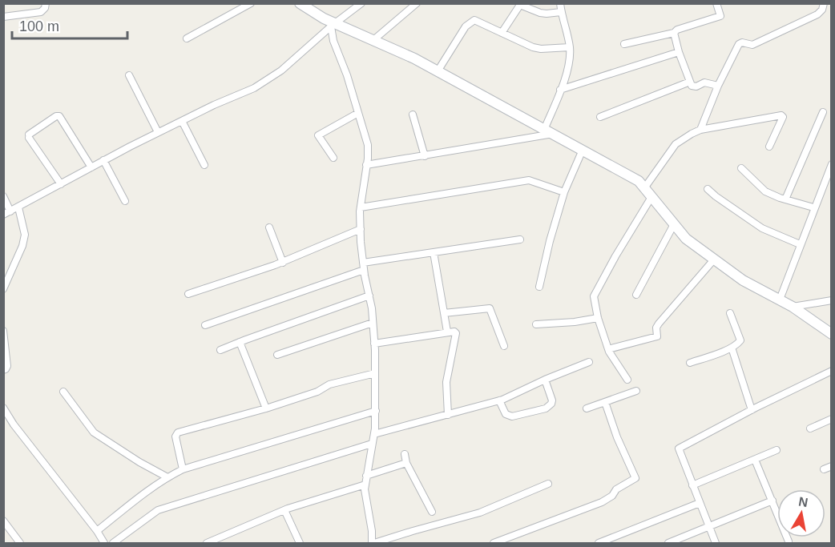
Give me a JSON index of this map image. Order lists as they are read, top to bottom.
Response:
{
  "scale_bar": "100 m",
  "north": "top"
}
